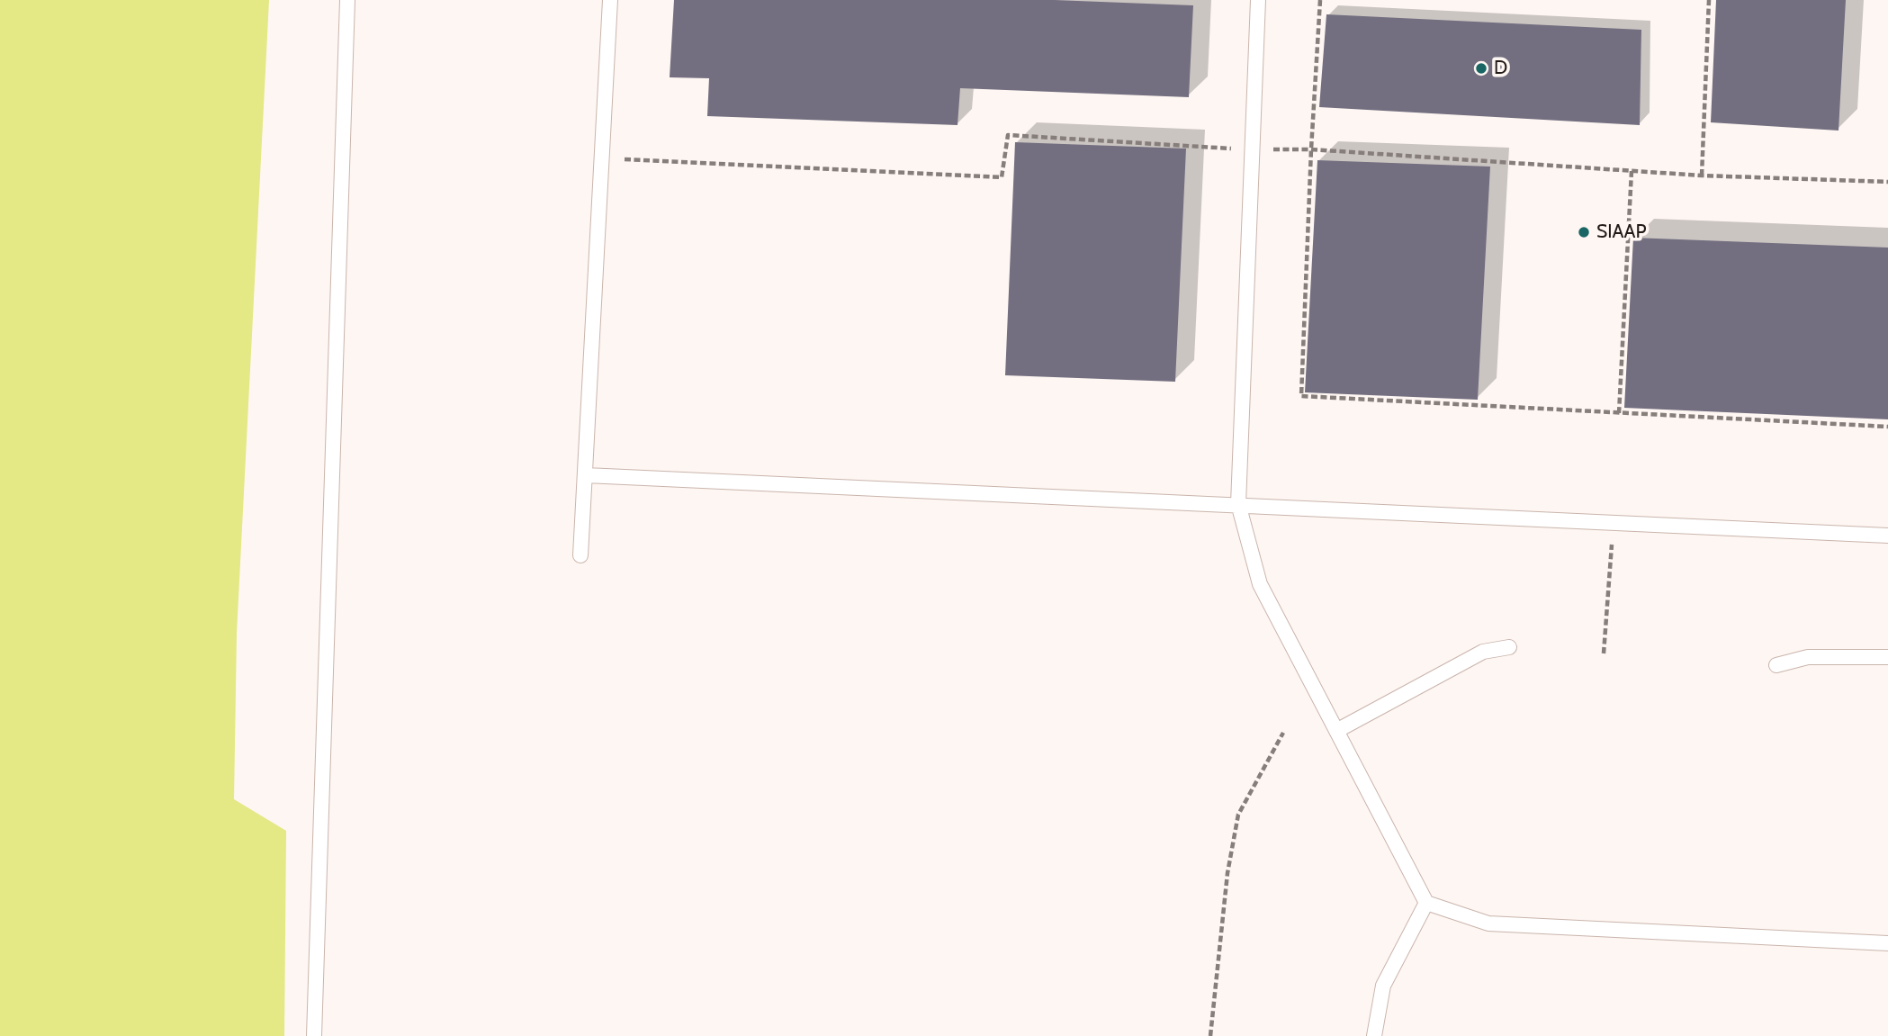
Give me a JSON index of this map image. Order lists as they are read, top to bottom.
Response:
{
  "places": ["D", "SIAAP"]
}
